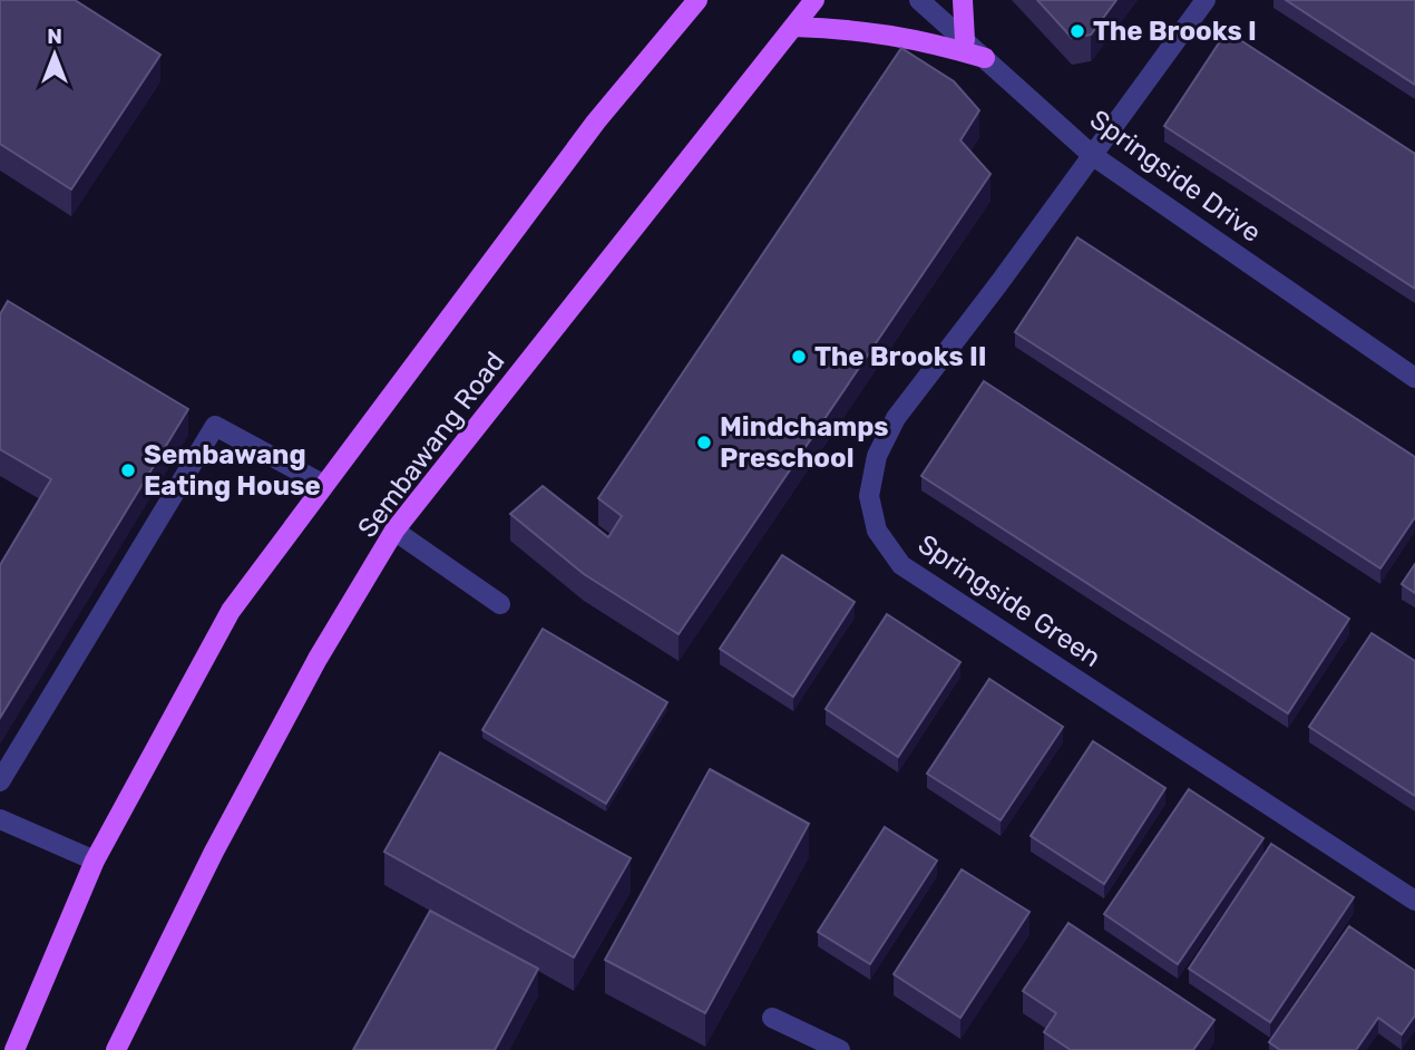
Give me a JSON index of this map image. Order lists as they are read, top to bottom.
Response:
{
  "streets": {
    "main road": ["Sembawang Road"],
    "street": ["Springside Drive", "Springside Green"]
  },
  "crossings": [
    ["Springside Drive", "Springside Green"]
  ],
  "places": [
    "The Brooks I",
    "The Brooks II",
    "Mindchamps Preschool",
    "Sembawang Eating House"
  ],
  "north": "top"
}
